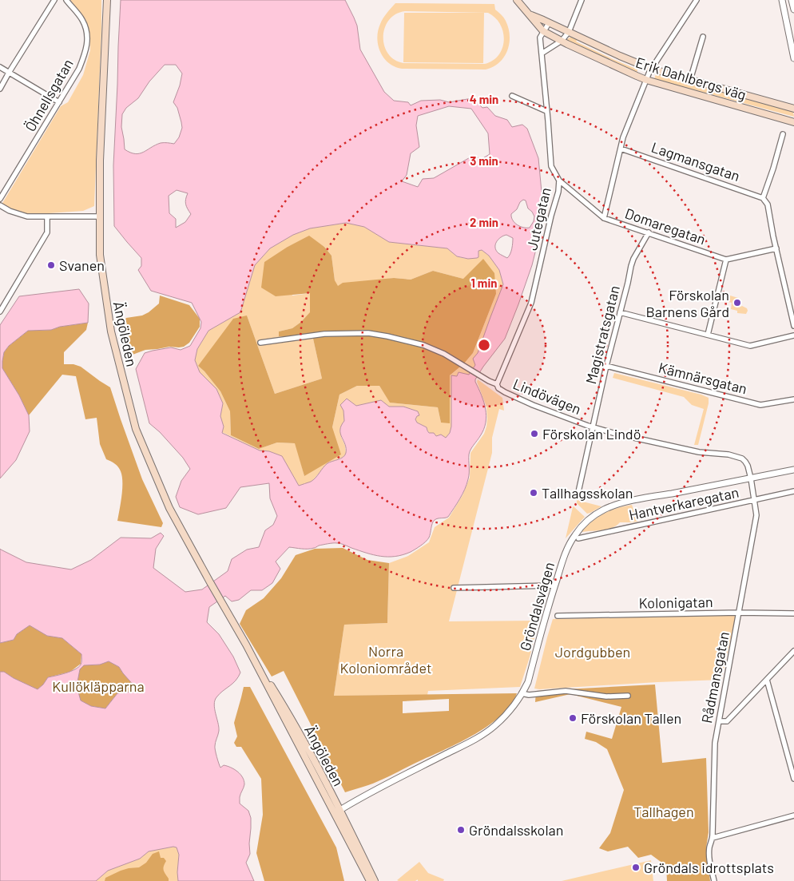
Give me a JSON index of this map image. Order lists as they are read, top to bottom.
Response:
{
  "streets": {
    "main road": ["Erik Dahlbergs väg", "Ängöleden"],
    "street": [
      "Öhnellsgatan",
      "Lagmansgatan",
      "Jutegatan",
      "Domaregatan",
      "Magistratsgatan",
      "Kämnärsgatan",
      "Lindövägen",
      "Hantverkaregatan",
      "Kolonigatan",
      "Gröndalsvägen",
      "Rådmansgatan"
    ]
  },
  "crossings": [
    ["Erik Dahlbergs väg", "Jutegatan"],
    ["Jutegatan", "Domaregatan"],
    ["Jutegatan", "Lindövägen"],
    ["Domaregatan", "Magistratsgatan"],
    ["Ängöleden", "Gröndalsvägen"],
    ["Magistratsgatan", "Kämnärsgatan"],
    ["Magistratsgatan", "Lindövägen"],
    ["Lindövägen", "Gröndalsvägen"],
    ["Lindövägen", "Rådmansgatan"],
    ["Hantverkaregatan", "Rådmansgatan"],
    ["Kolonigatan", "Rådmansgatan"],
    ["Gröndalsvägen", "Rådmansgatan"]
  ],
  "parks": [
    "Norra Koloniområdet",
    "Jordgubben",
    "Kullökläpparna",
    "Tallhagen"
  ],
  "places": [
    "Svanen",
    "Förskolan Barnens Gård",
    "Förskolan Lindö",
    "Tallhagsskolan",
    "Förskolan Tallen",
    "Gröndalsskolan",
    "Gröndals idrottsplats"
  ],
  "rings": [
    "4 min",
    "3 min",
    "2 min",
    "1 min"
  ]
}
